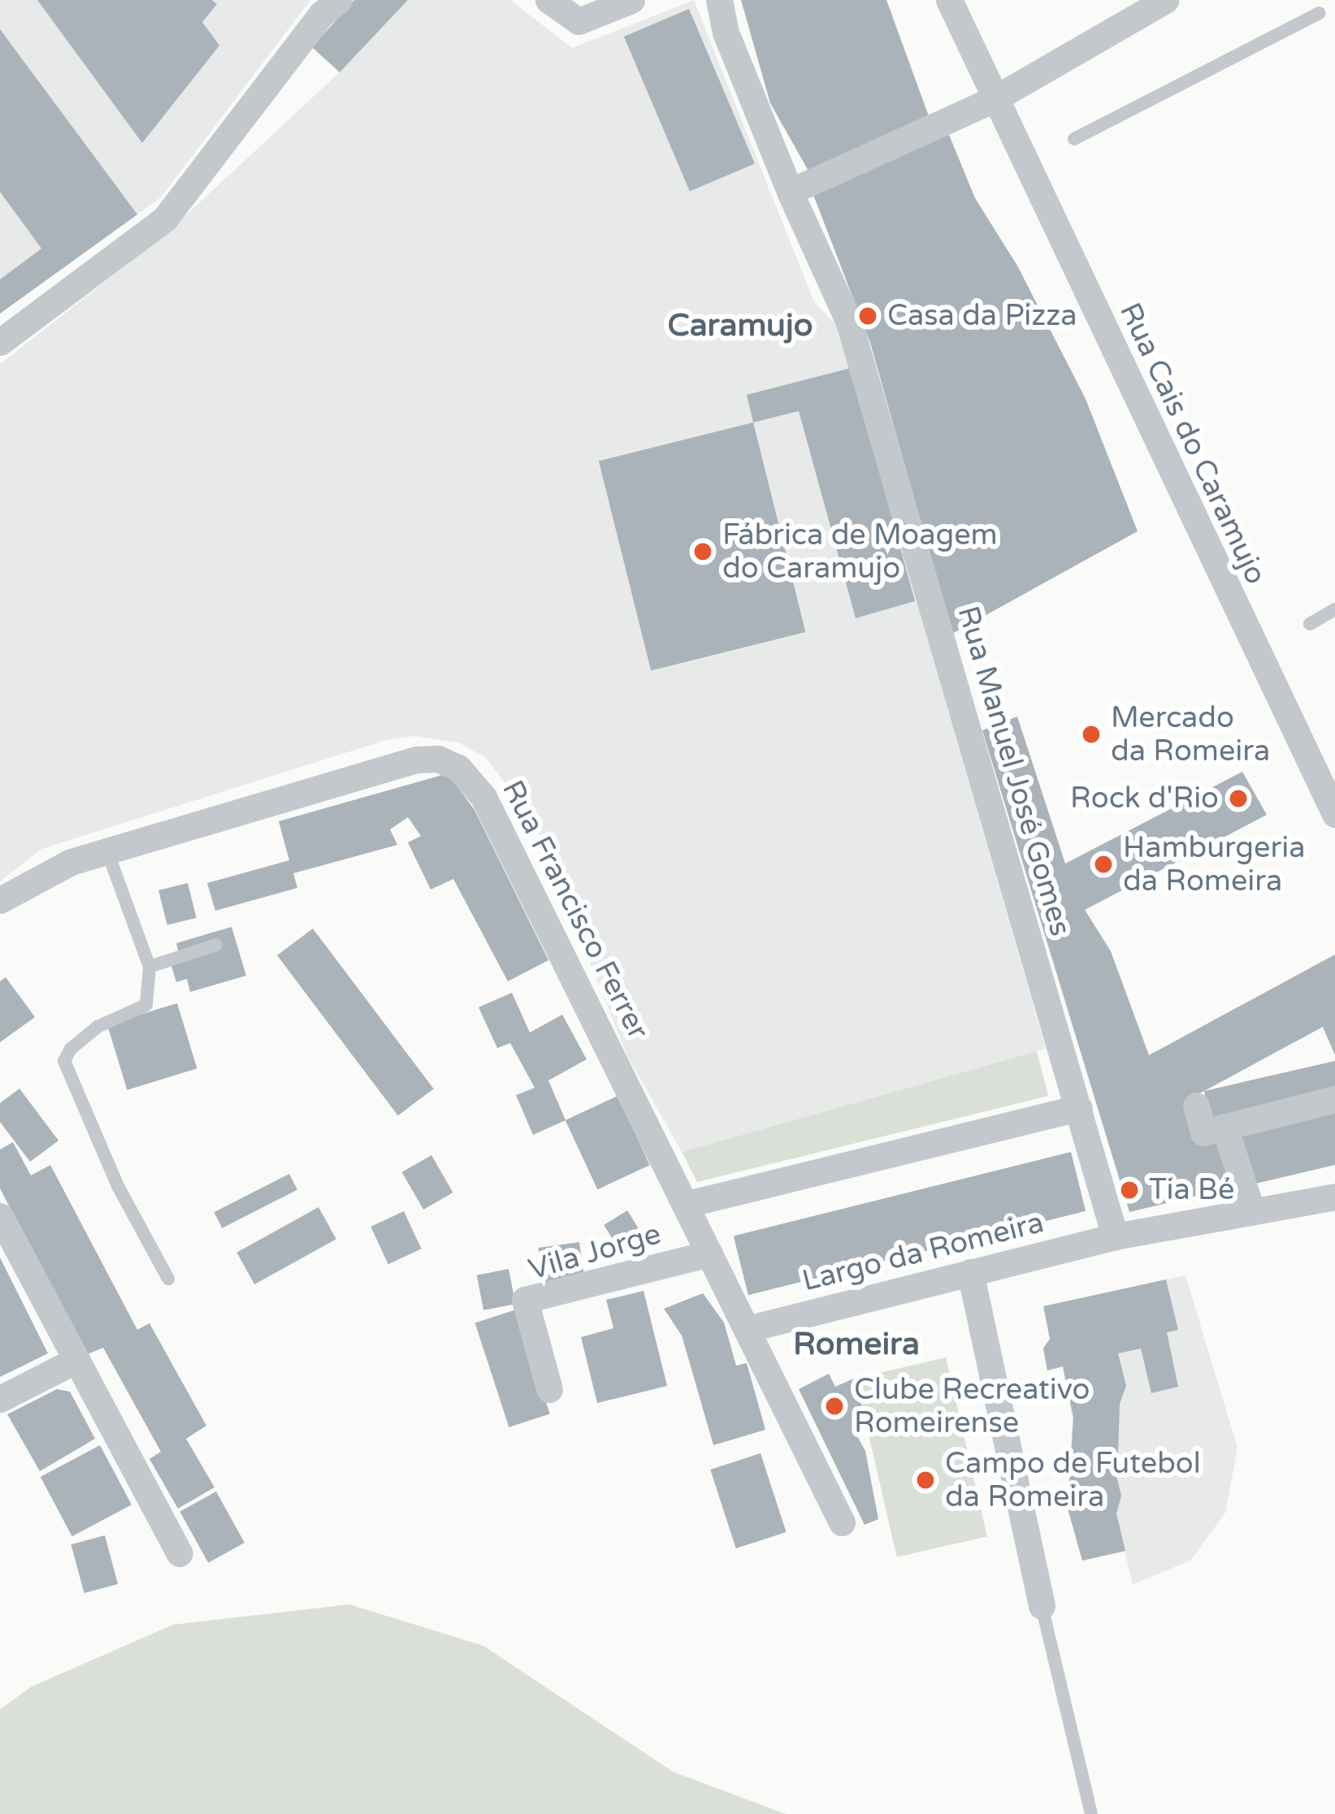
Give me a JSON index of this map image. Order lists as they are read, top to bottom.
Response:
{
  "streets": {
    "street": [
      "Rua Cais do Caramujo",
      "Rua Manuel José Gomes",
      "Rua Francisco Ferrer",
      "Vila Jorge",
      "Largo da Romeira"
    ]
  },
  "crossings": [
    ["Rua Manuel José Gomes", "Largo da Romeira"],
    ["Rua Francisco Ferrer", "Vila Jorge"],
    ["Rua Francisco Ferrer", "Largo da Romeira"]
  ],
  "districts": ["Caramujo", "Romeira"],
  "places": [
    "Casa da Pizza",
    "Fábrica de Moagem do Caramujo",
    "Mercado da Romeira",
    "Rock d'Rio",
    "Hamburgeria da Romeira",
    "Tia Bé",
    "Clube Recreativo Romeirense",
    "Campo de Futebol da Romeira"
  ]
}
